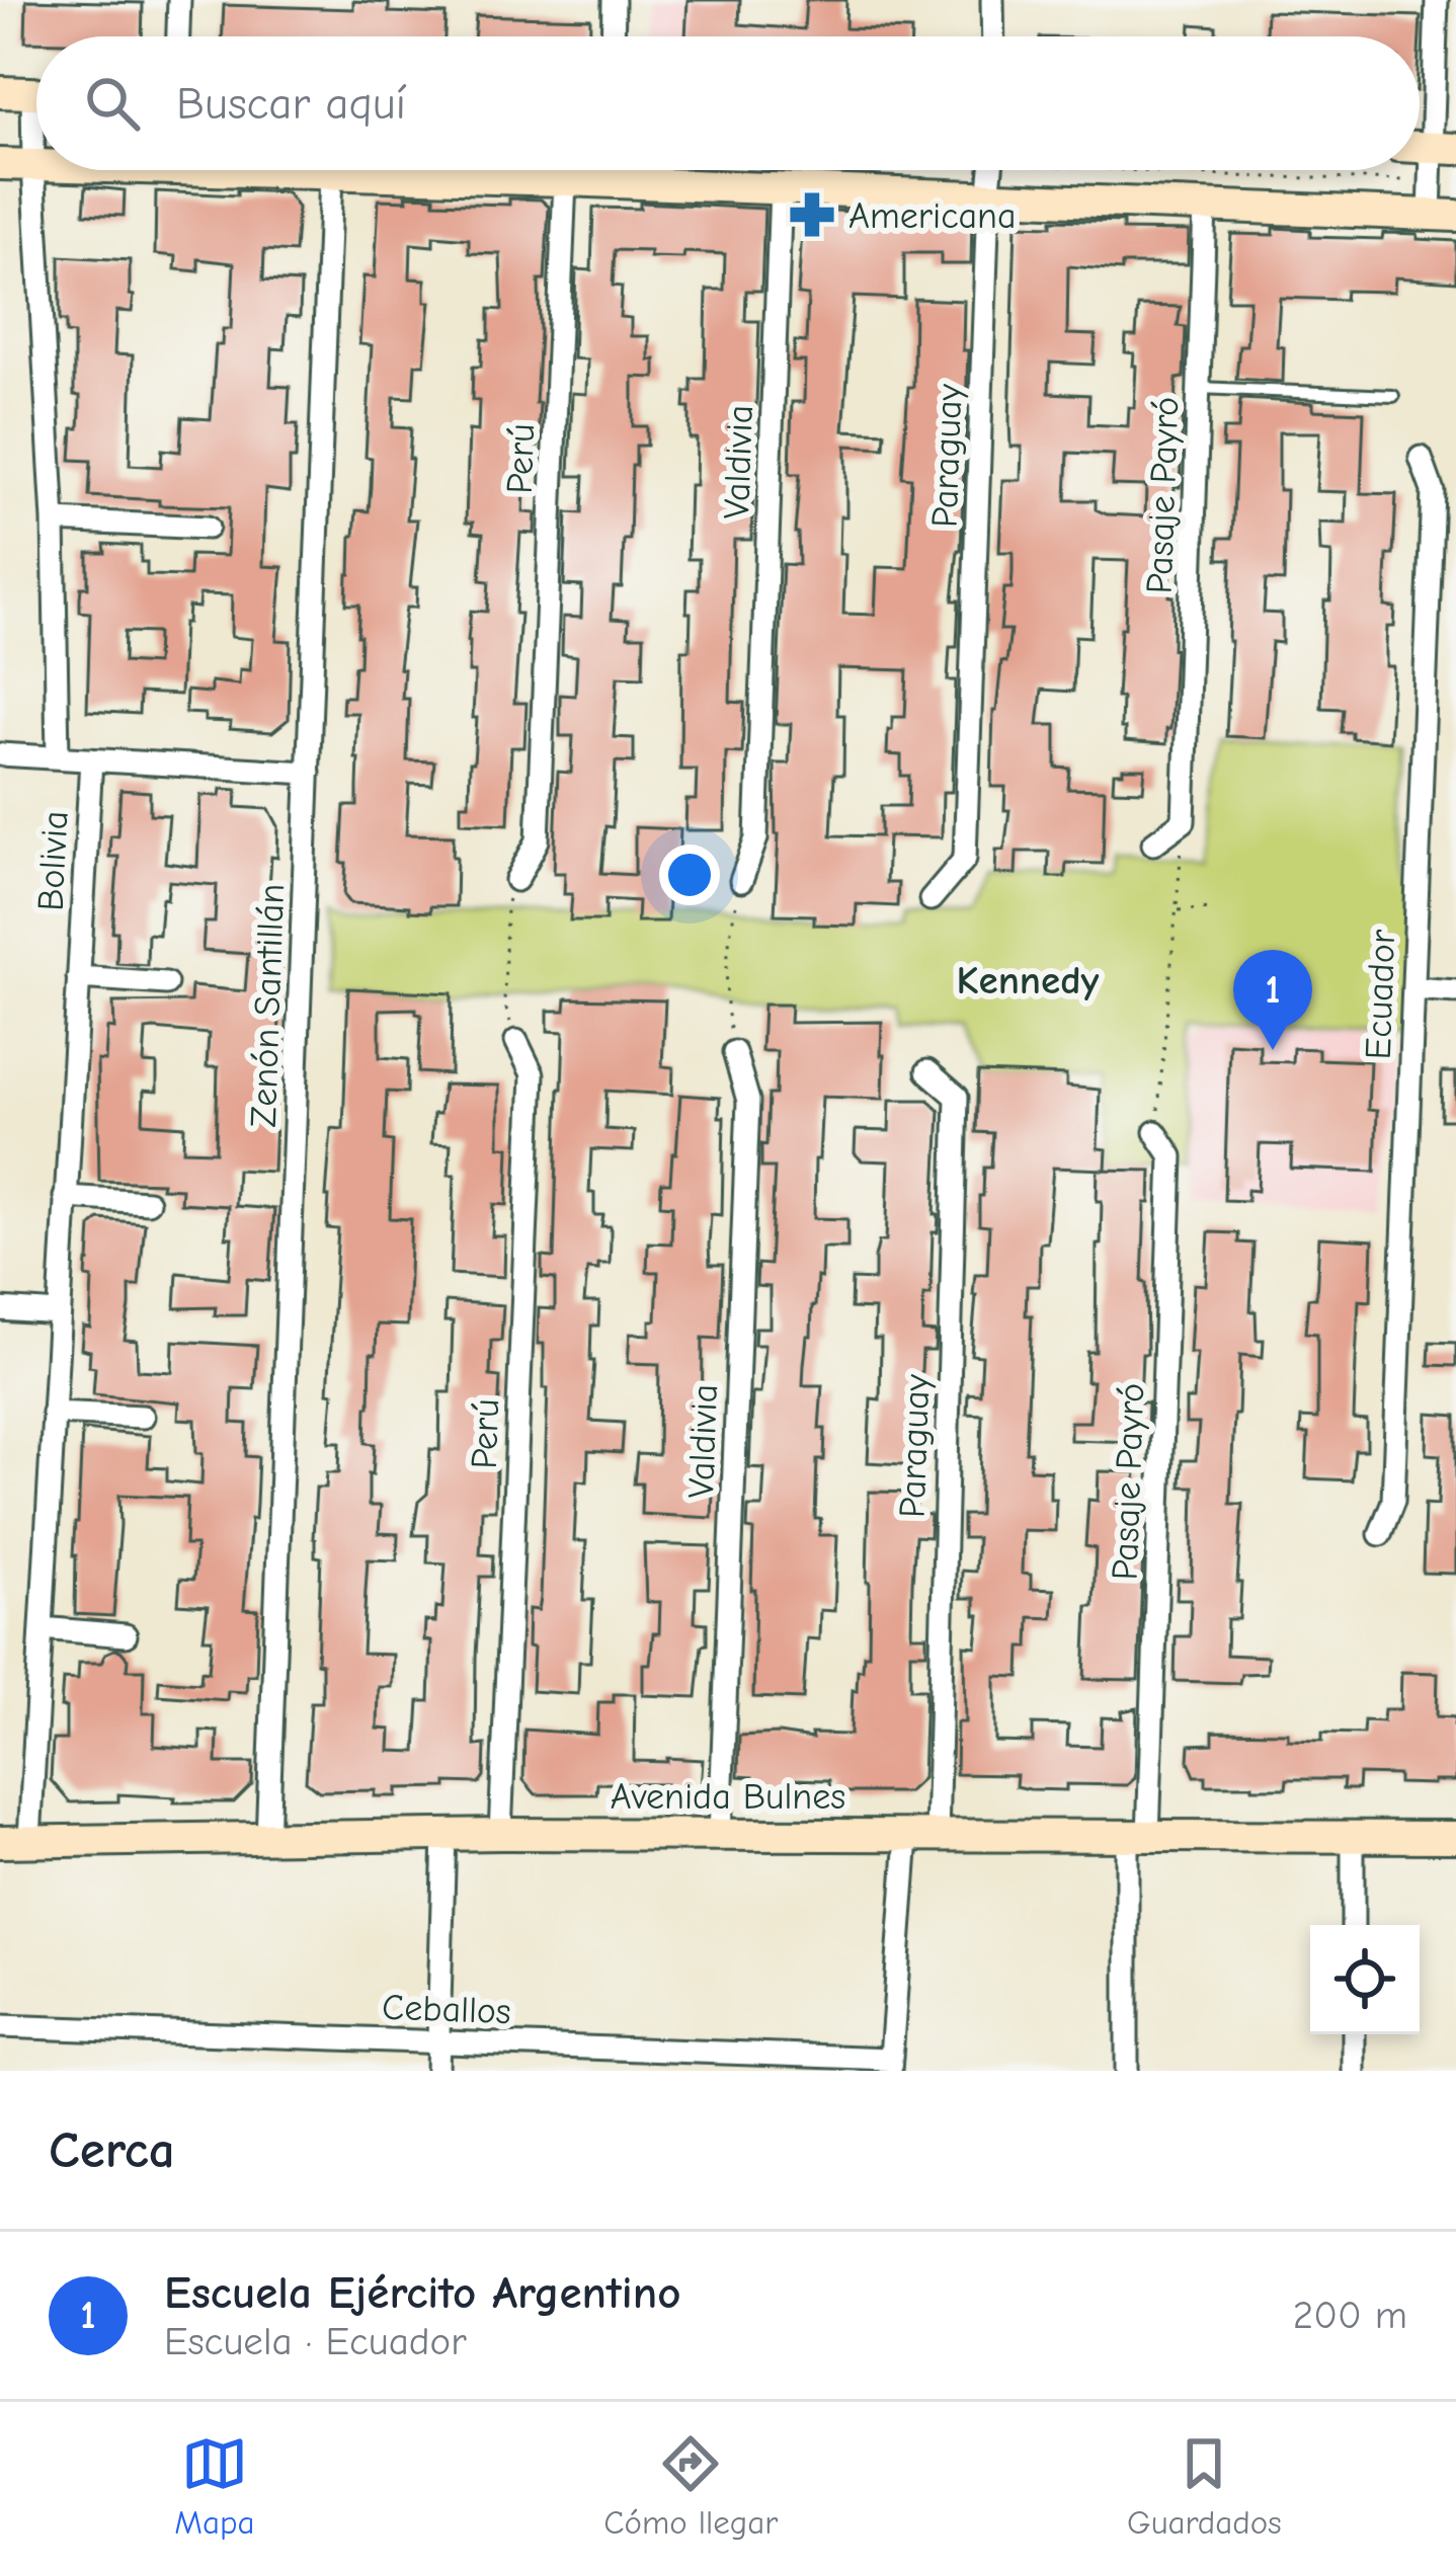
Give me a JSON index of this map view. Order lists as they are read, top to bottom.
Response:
{
  "streets": {
    "main road": ["Avenida Bulnes"],
    "street": [
      "Paraguay",
      "Perú",
      "Valdivia",
      "Pasaje Payró",
      "Bolivia",
      "Ecuador",
      "Zenón Santillán",
      "Ceballos"
    ]
  },
  "crossings": [
    ["Paraguay", "Avenida Bulnes"],
    ["Paraguay", "Ceballos"],
    ["Perú", "Avenida Bulnes"],
    ["Valdivia", "Avenida Bulnes"],
    ["Pasaje Payró", "Avenida Bulnes"],
    ["Bolivia", "Avenida Bulnes"],
    ["Zenón Santillán", "Avenida Bulnes"]
  ],
  "districts": ["Kennedy"],
  "places": {
    "pharmacy": ["Americana"]
  },
  "page": {
    "search": "Buscar aquí",
    "pins": "1",
    "heading": "Cerca",
    "list": [
      {
        "mark": "1",
        "name": "Escuela Ejército Argentino",
        "note": "Escuela · Ecuador",
        "value": "200 m"
      }
    ],
    "nav": ["Mapa", "Cómo llegar", "Guardados"]
  }
}
